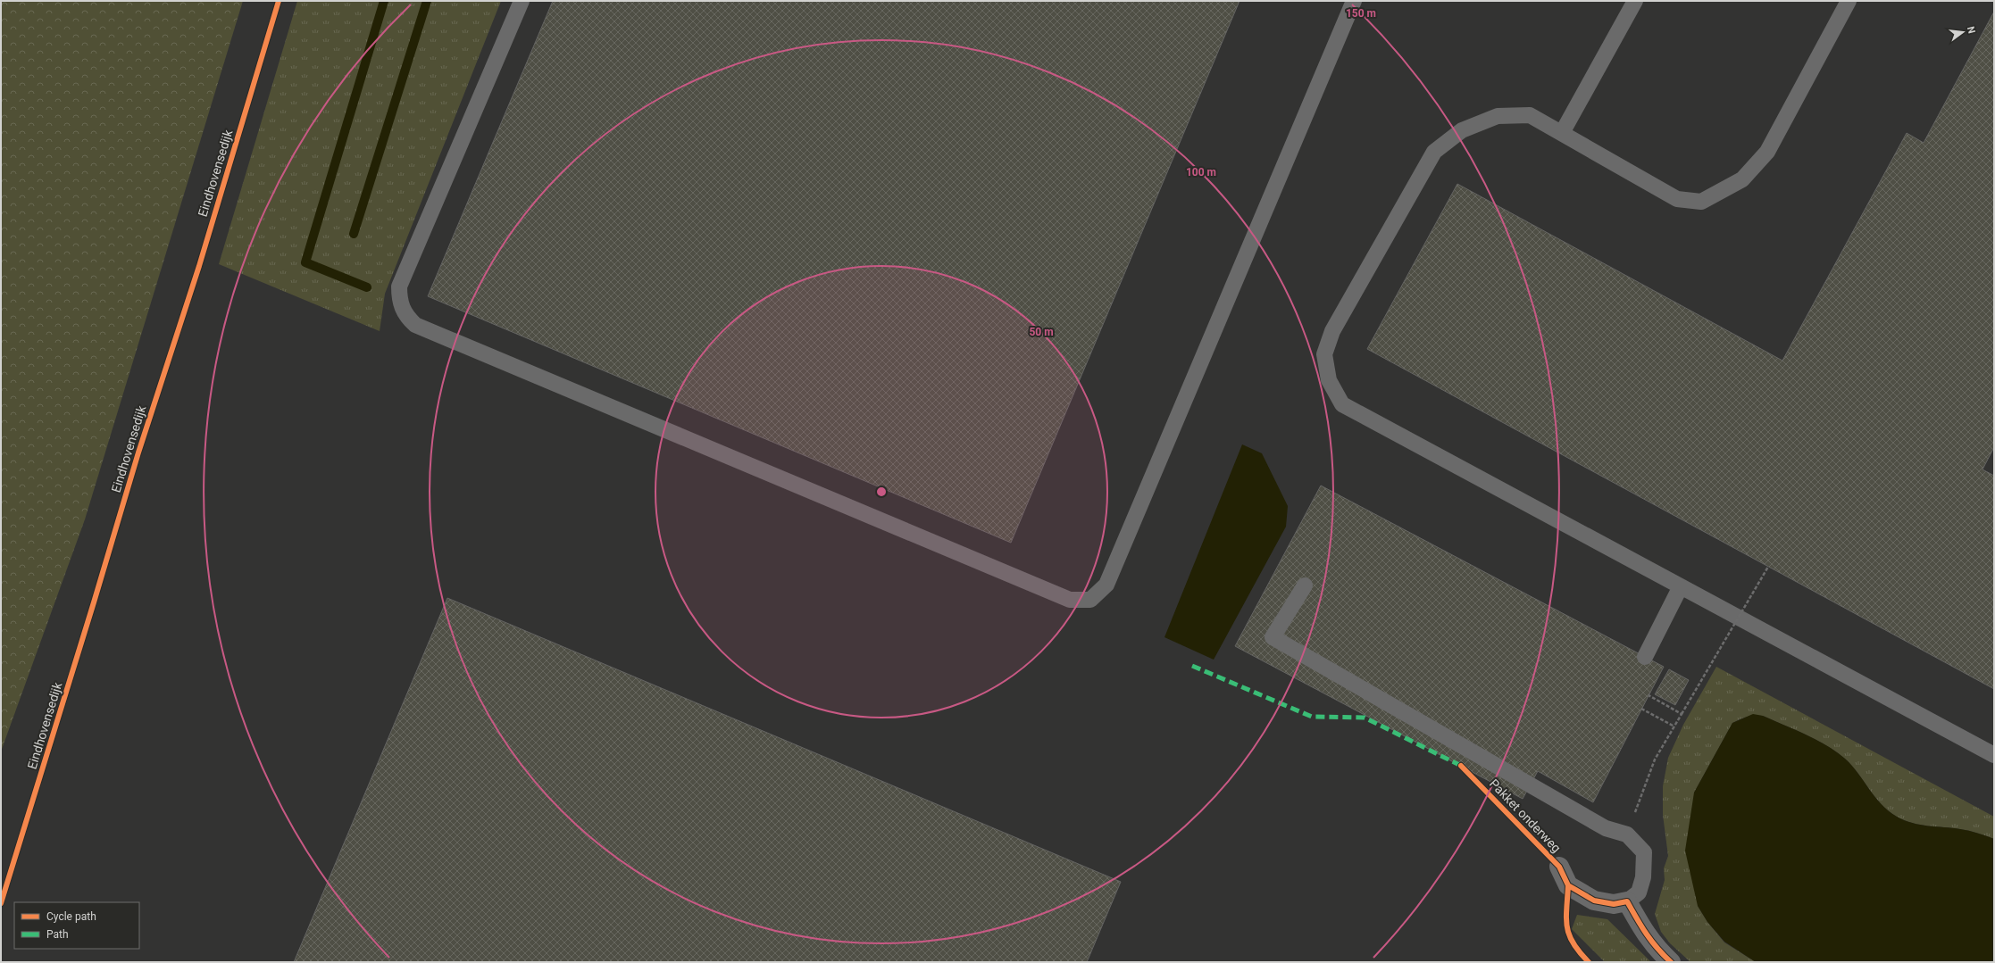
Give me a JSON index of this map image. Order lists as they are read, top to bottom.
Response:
{
  "streets": {
    "street": ["Pakket onderweg"],
    "cycle path": ["Eindhovensedijk"]
  },
  "legend": ["Cycle path", "Path"],
  "north": "right",
  "rings": ["150 m", "100 m", "50 m"]
}
